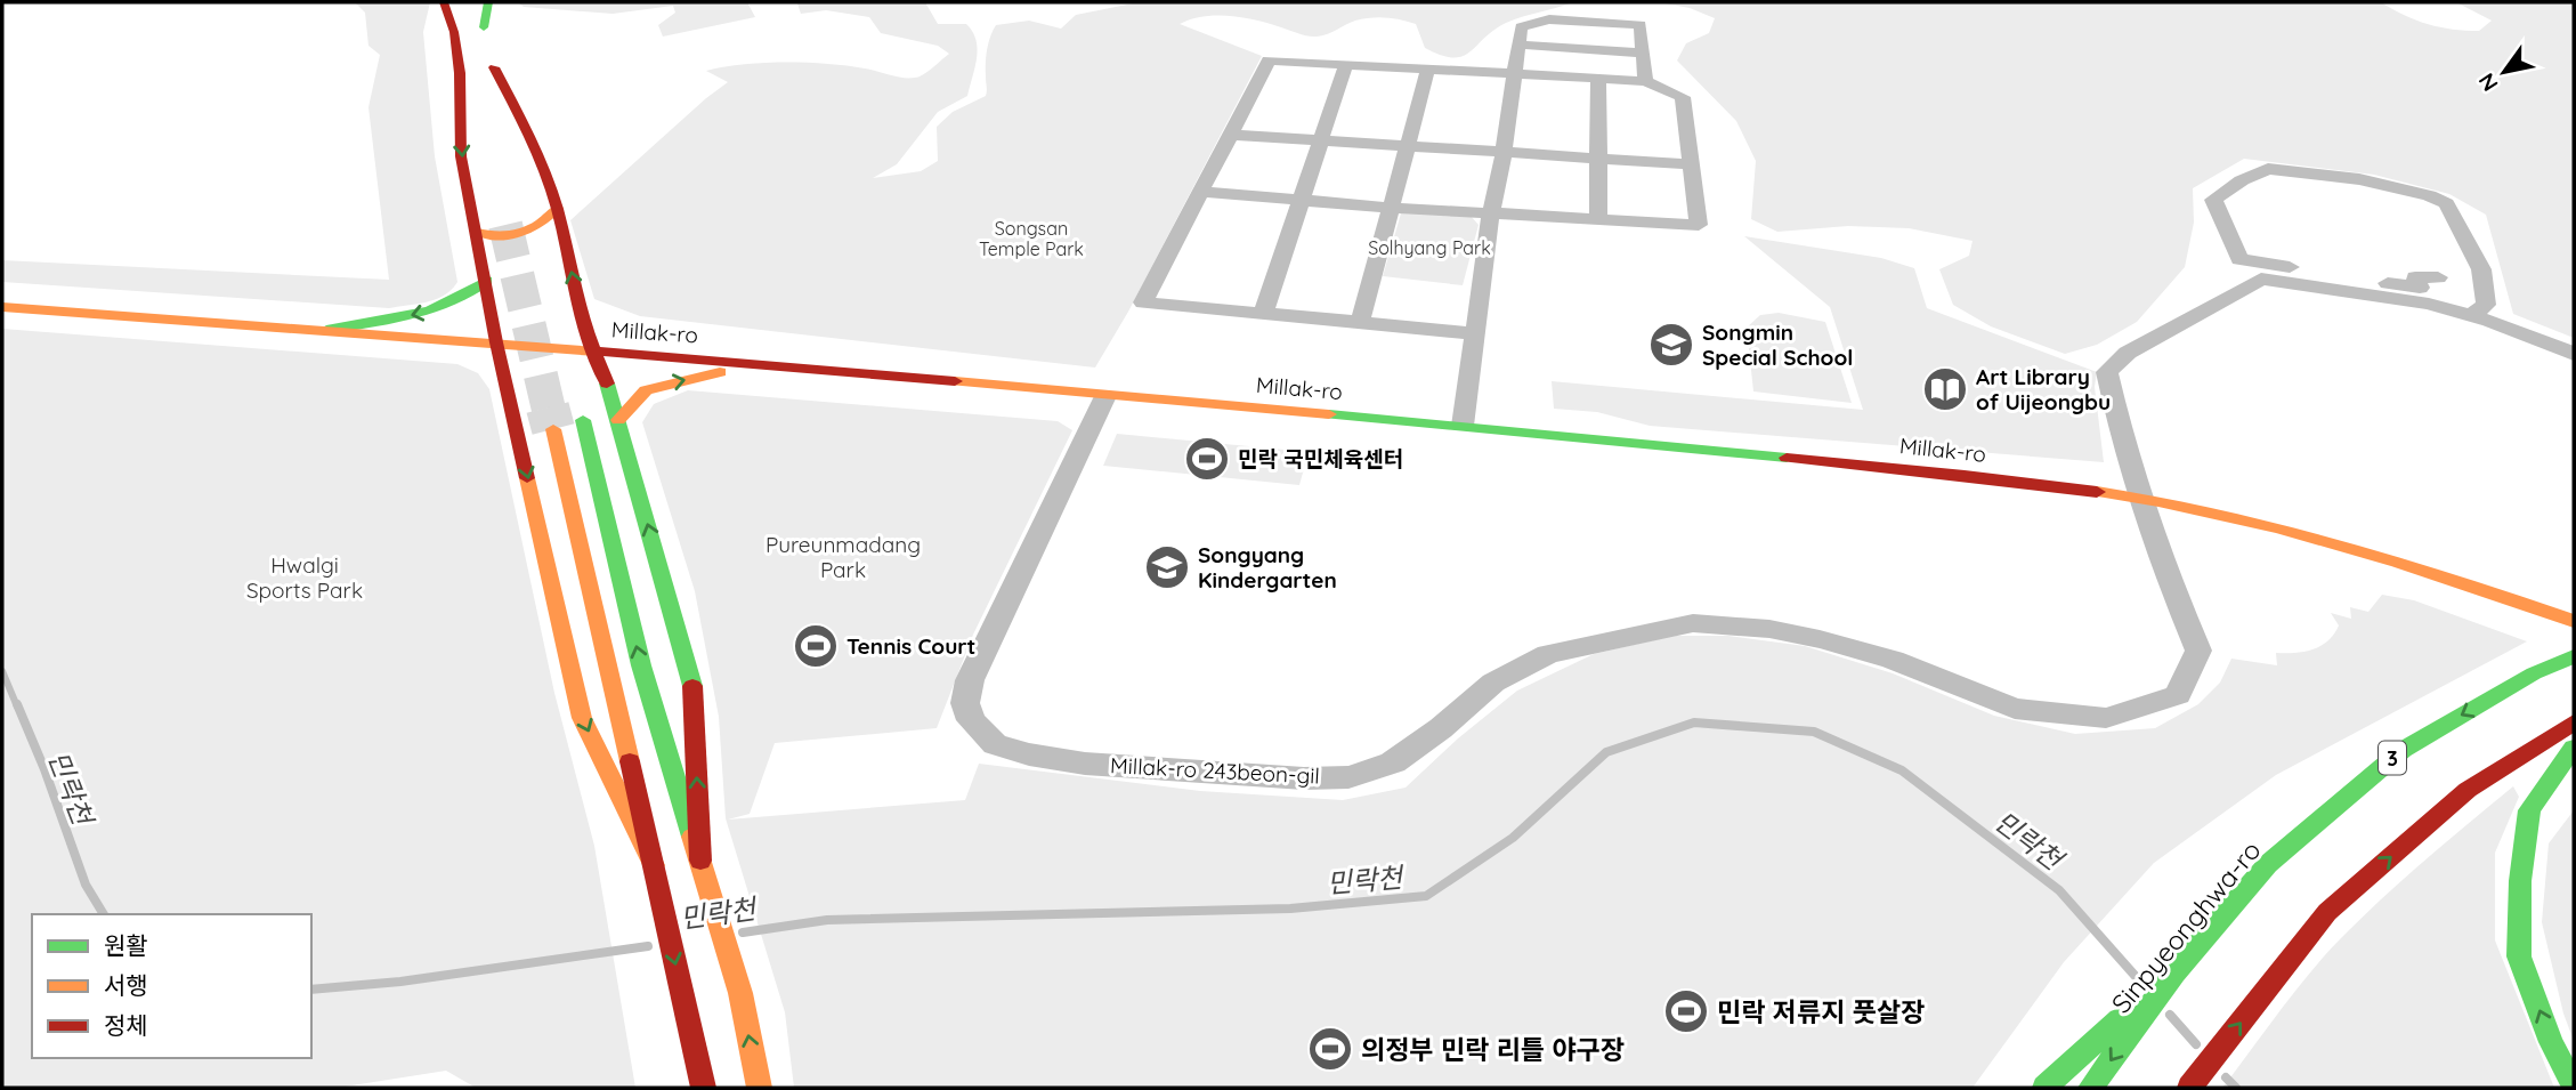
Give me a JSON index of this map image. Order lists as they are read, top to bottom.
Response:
{
  "streets": {
    "main road": ["Millak-ro", "3", "Sinpyeonghwa-ro"],
    "street": ["Millak-ro 243beon-gil"]
  },
  "crossings": [
    ["Millak-ro", "Millak-ro 243beon-gil"]
  ],
  "water": ["민락천"],
  "parks": [
    "Songsan Temple Park",
    "Solhyang Park",
    "Pureunmadang Park",
    "Hwalgi Sports Park"
  ],
  "places": {
    "school or university": ["Songmin Special School", "Songyang Kindergarten"],
    "library": ["Art Library of Uijeongbu"],
    "sports": [
      "민락 국민체육센터",
      "Tennis Court",
      "민락 저류지 풋살장",
      "의정부 민락 리틀 야구장"
    ]
  },
  "legend": ["원활", "서행", "정체"],
  "north": "bottom left"
}
